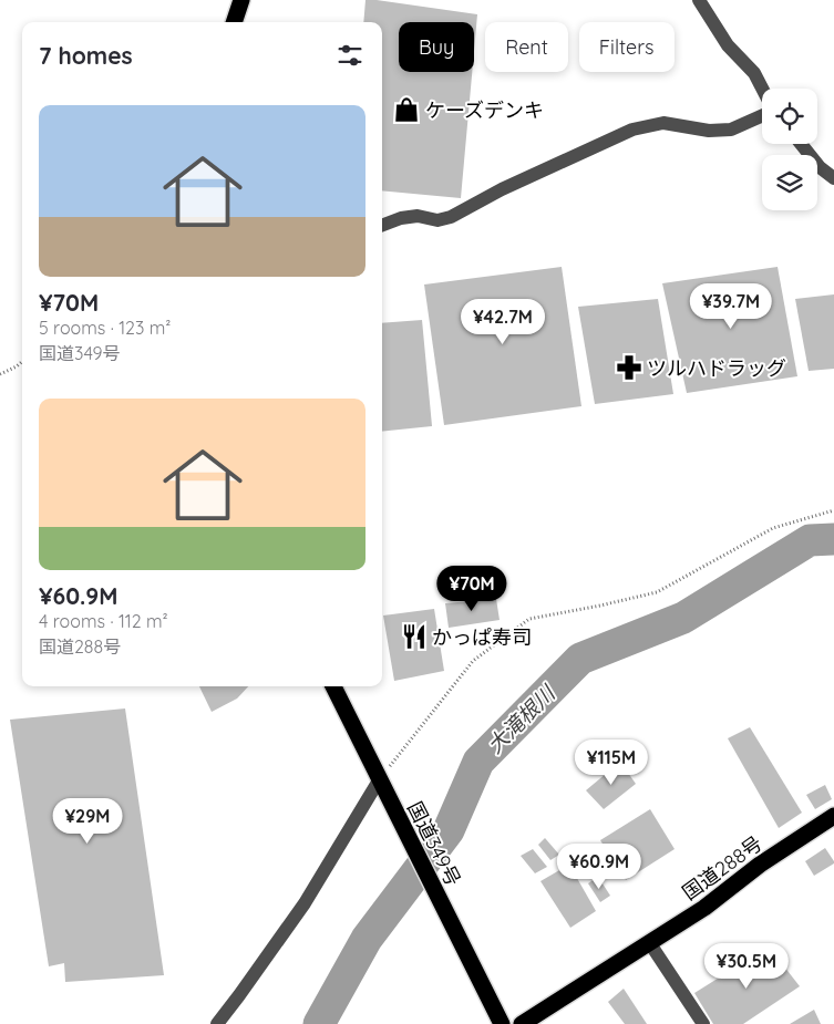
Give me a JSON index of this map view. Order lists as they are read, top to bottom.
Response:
{
  "streets": {
    "highway": ["国道349号", "国道288号"]
  },
  "water": ["大滝根川"],
  "places": {
    "shop": ["ケーズデンキ"],
    "pharmacy": ["ツルハドラッグ"],
    "restaurant": ["かっぱ寿司"]
  },
  "page": {
    "chip": ["Buy", "Rent", "Filters"],
    "heading": "7 homes",
    "list": [
      {
        "name": "¥70M",
        "note": "5 rooms · 123 m² · 国道349号"
      },
      {
        "name": "¥60.9M",
        "note": "4 rooms · 112 m² · 国道288号"
      }
    ],
    "price": [
      "¥39.7M",
      "¥42.7M",
      "¥70M",
      "¥115M",
      "¥29M",
      "¥60.9M",
      "¥30.5M"
    ]
  }
}
